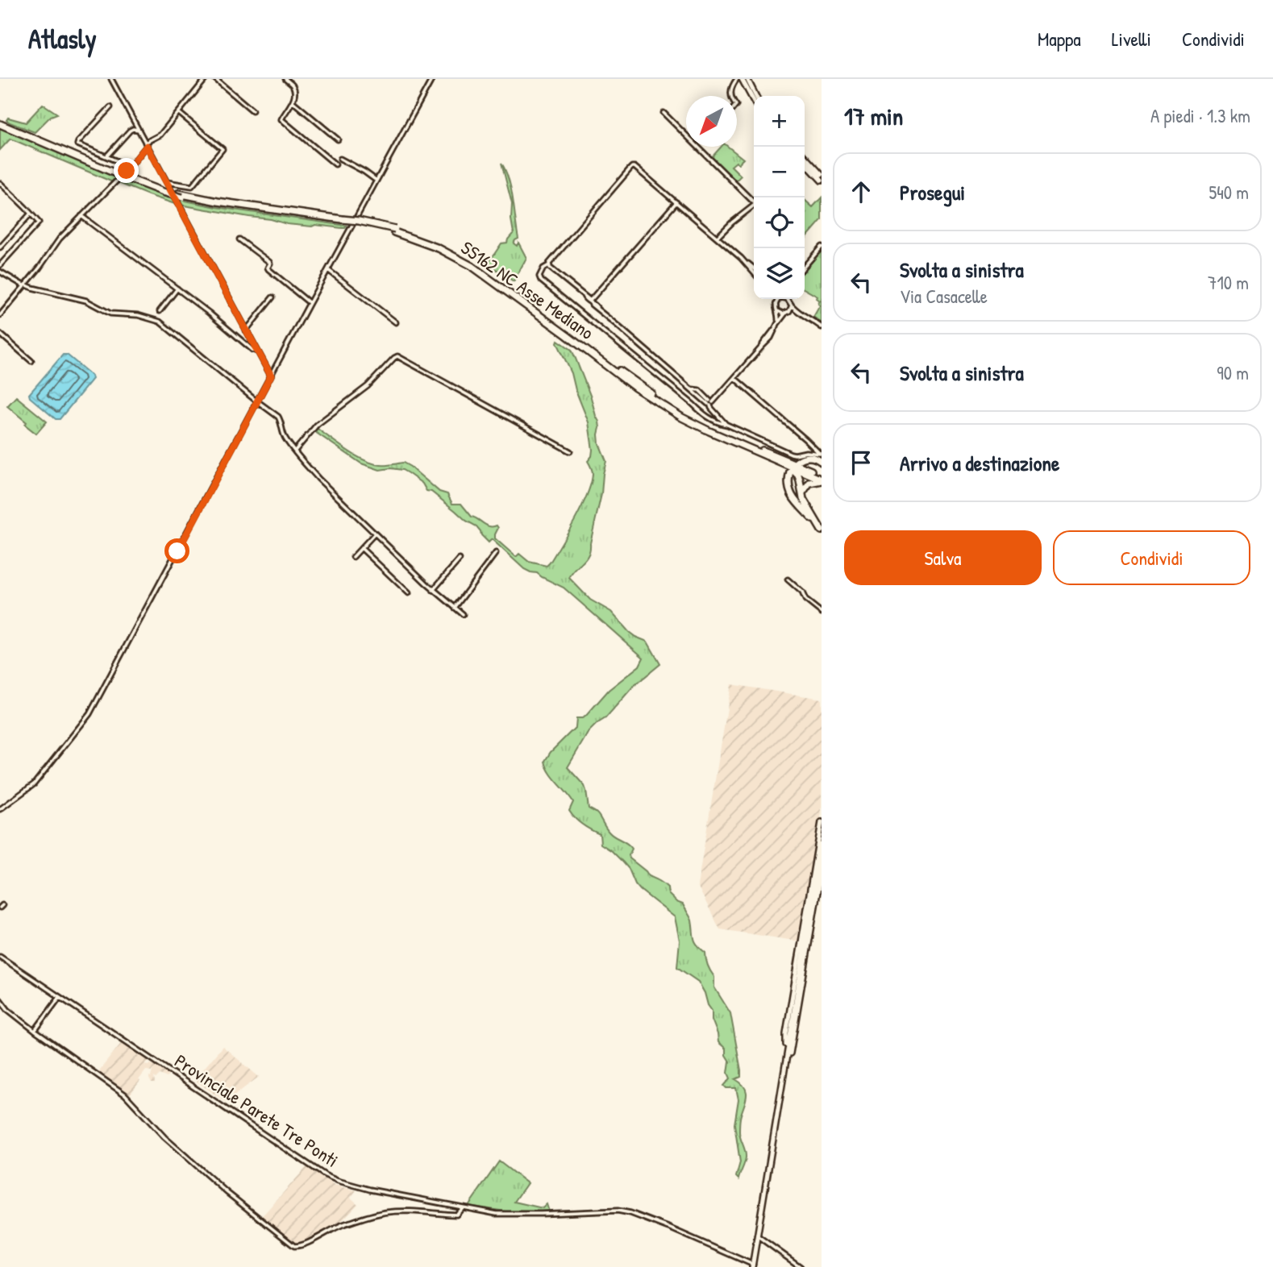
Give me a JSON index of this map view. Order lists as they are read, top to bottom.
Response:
{
  "streets": {
    "highway": ["SS162 NC Asse Mediano"],
    "street": ["Provinciale Parete Tre Ponti"]
  },
  "north": "bottom left",
  "page": {
    "header": "Atlasly",
    "nav": ["Mappa", "Livelli", "Condividi"],
    "heading": ["17 min", "A piedi · 1.3 km"],
    "map_buttons": ["+", "−"],
    "list": [
      ["Prosegui", "540 m"],
      ["Svolta a sinistra", "Via Casacelle", "710 m"],
      ["Svolta a sinistra", "90 m"],
      "Arrivo a destinazione"
    ],
    "buttons": ["Salva", "Condividi"]
  }
}
